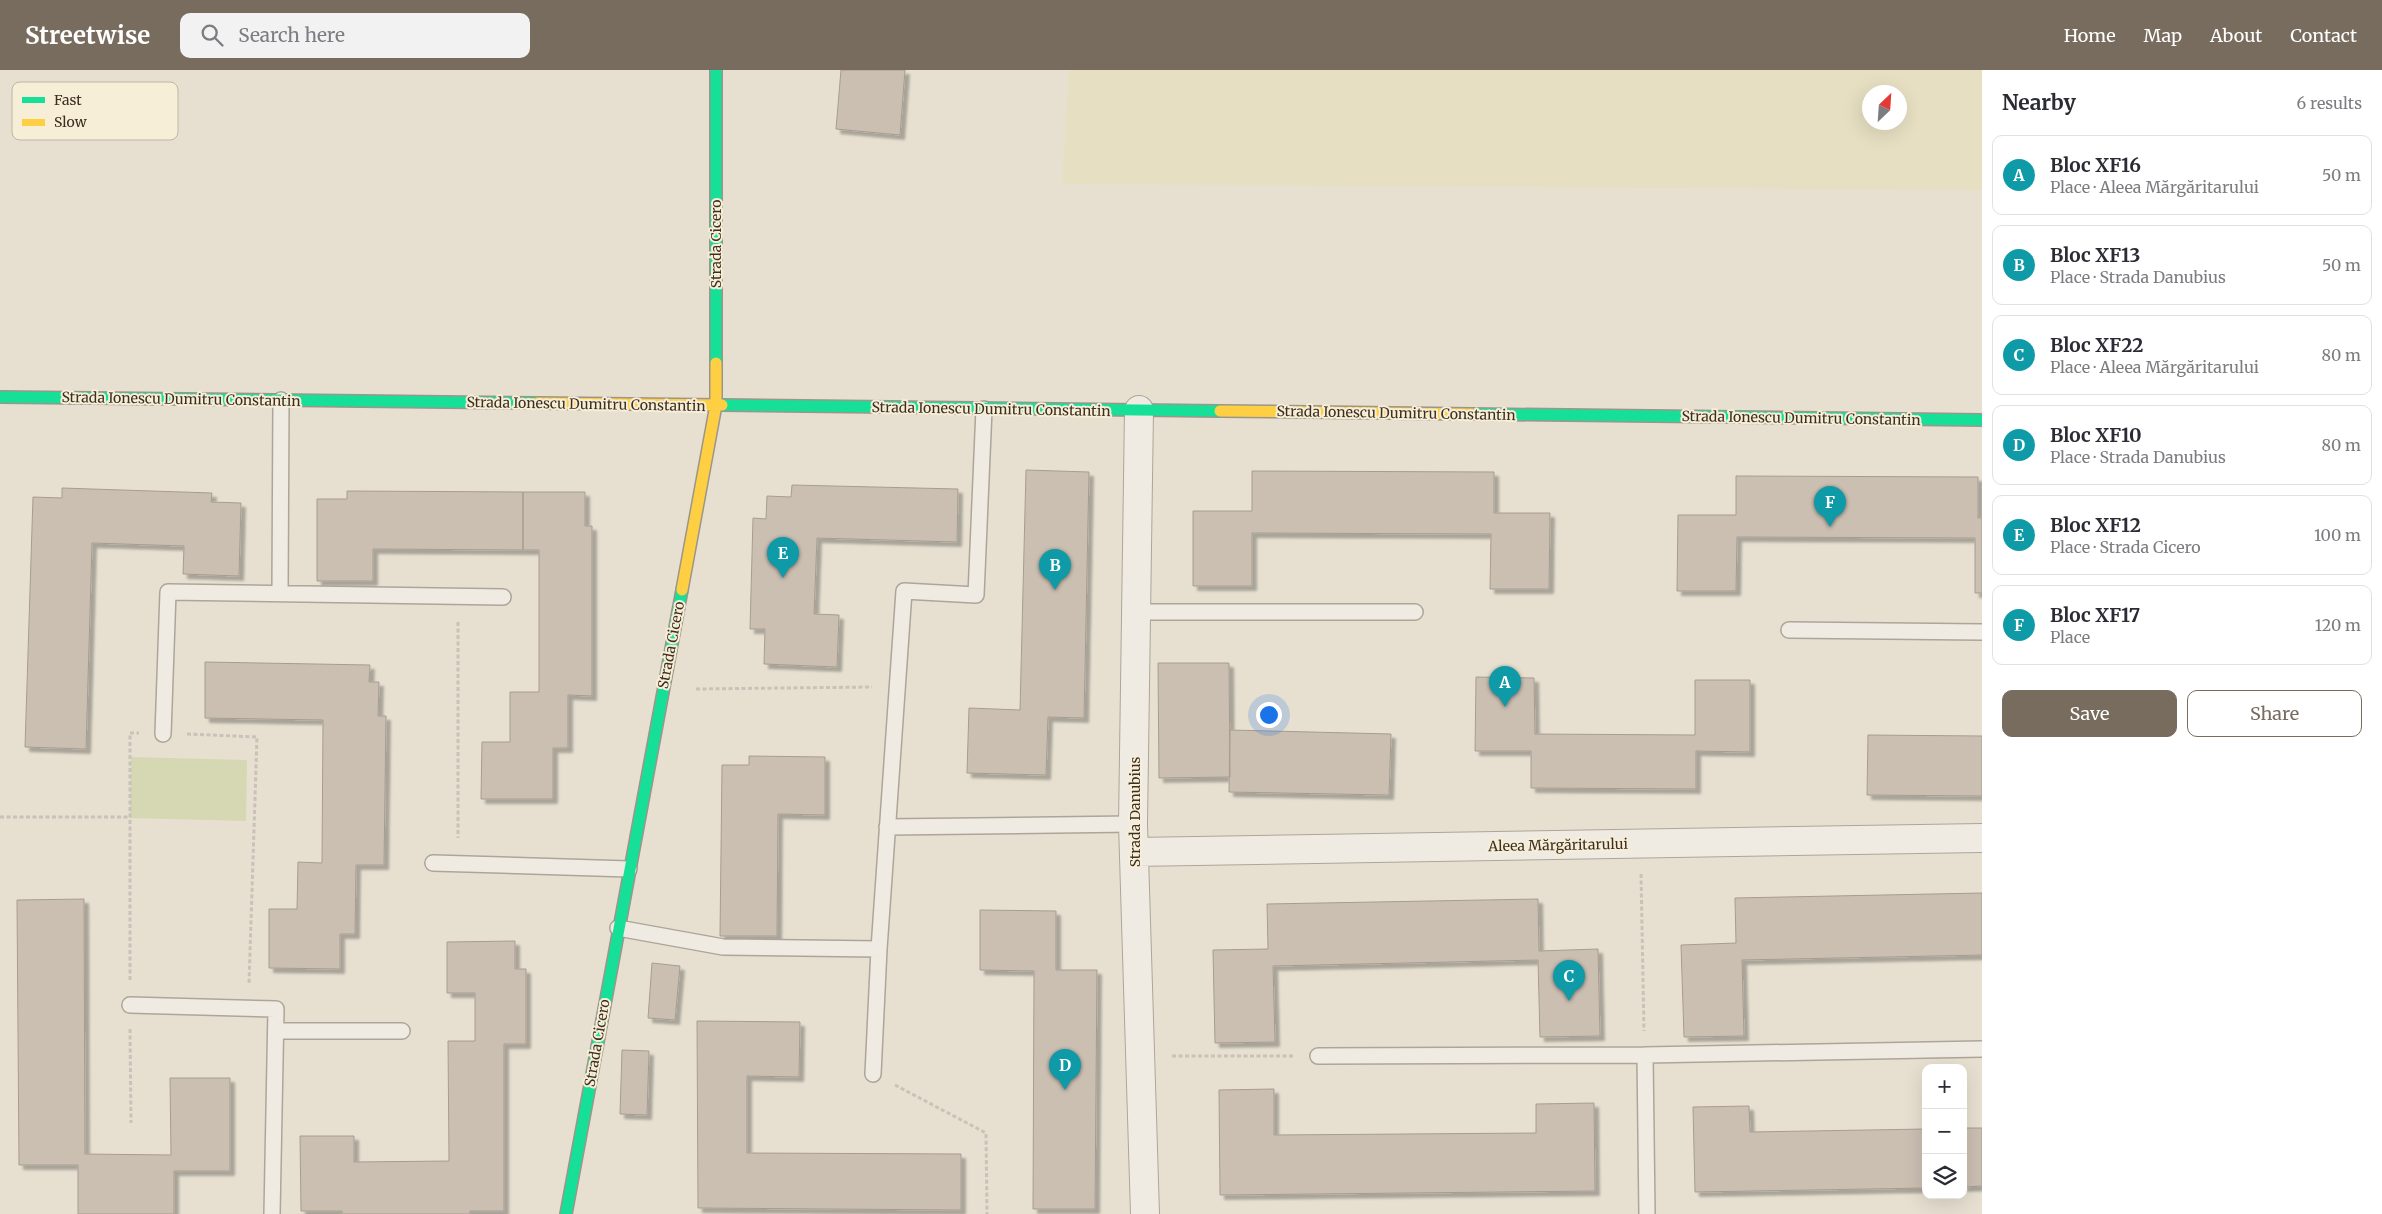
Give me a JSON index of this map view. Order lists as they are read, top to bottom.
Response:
{
  "streets": {
    "street": [
      "Strada Cicero",
      "Strada Ionescu Dumitru Constantin",
      "Strada Danubius",
      "Aleea Mărgăritarului"
    ]
  },
  "crossings": [
    ["Strada Cicero", "Strada Ionescu Dumitru Constantin"],
    ["Strada Ionescu Dumitru Constantin", "Strada Danubius"],
    ["Strada Danubius", "Aleea Mărgăritarului"]
  ],
  "legend": ["Fast", "Slow"],
  "north": "top right",
  "page": {
    "header": "Streetwise",
    "search": "Search here",
    "nav": [
      "Home",
      "Map",
      "About",
      "Contact"
    ],
    "heading": ["Nearby", "6 results"],
    "list": [
      {
        "mark": "A",
        "name": "Bloc XF16",
        "note": "Place · Aleea Mărgăritarului",
        "value": "50 m"
      },
      {
        "mark": "B",
        "name": "Bloc XF13",
        "note": "Place · Strada Danubius",
        "value": "50 m"
      },
      {
        "mark": "C",
        "name": "Bloc XF22",
        "note": "Place · Aleea Mărgăritarului",
        "value": "80 m"
      },
      {
        "mark": "D",
        "name": "Bloc XF10",
        "note": "Place · Strada Danubius",
        "value": "80 m"
      },
      {
        "mark": "E",
        "name": "Bloc XF12",
        "note": "Place · Strada Cicero",
        "value": "100 m"
      },
      {
        "mark": "F",
        "name": "Bloc XF17",
        "note": "Place",
        "value": "120 m"
      }
    ],
    "pins": [
      "F",
      "E",
      "B",
      "A",
      "C",
      "D"
    ],
    "buttons": ["Save", "Share"],
    "map_buttons": ["+", "−"]
  }
}
